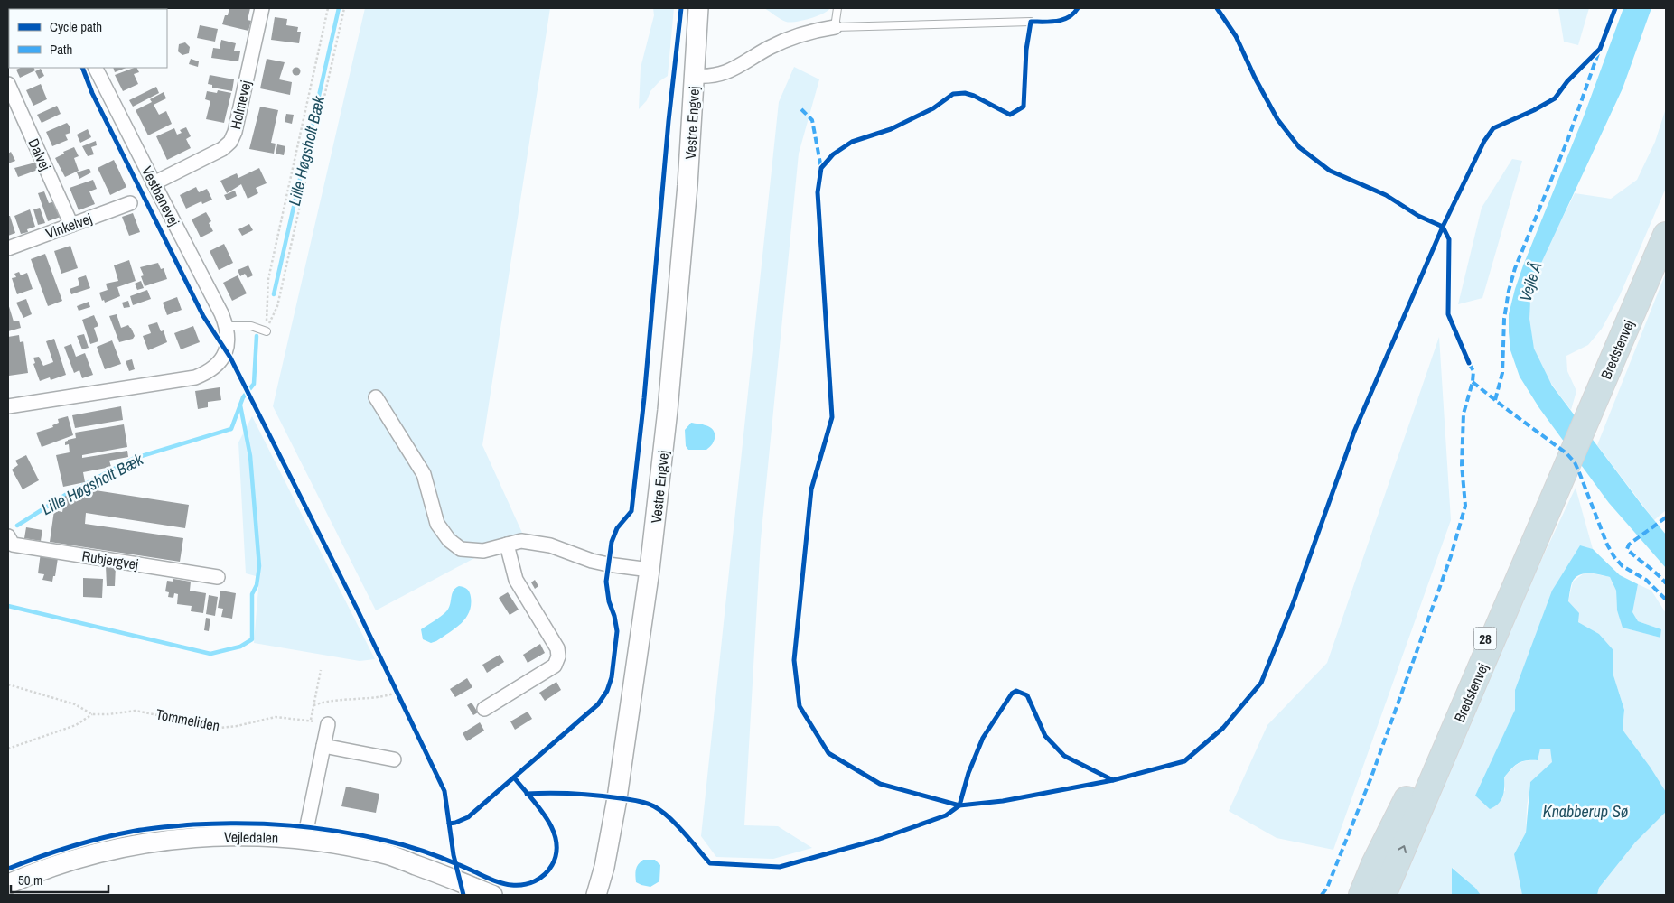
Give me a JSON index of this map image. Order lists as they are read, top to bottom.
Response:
{
  "streets": {
    "highway": ["Bredstenvej", "28"],
    "street": [
      "Holmevej",
      "Vestre Engvej",
      "Dalvej",
      "Vestbanevej",
      "Vinkelvej",
      "Rubjergvej",
      "Vejledalen"
    ],
    "path": ["Tommeliden"]
  },
  "crossings": [
    ["Holmevej", "Vestbanevej"],
    ["Dalvej", "Vinkelvej"]
  ],
  "water": ["Lille Høgsholt Bæk", "Vejle Å", "Knabberup Sø"],
  "legend": ["Cycle path", "Path"],
  "scale_bar": "50 m"
}
